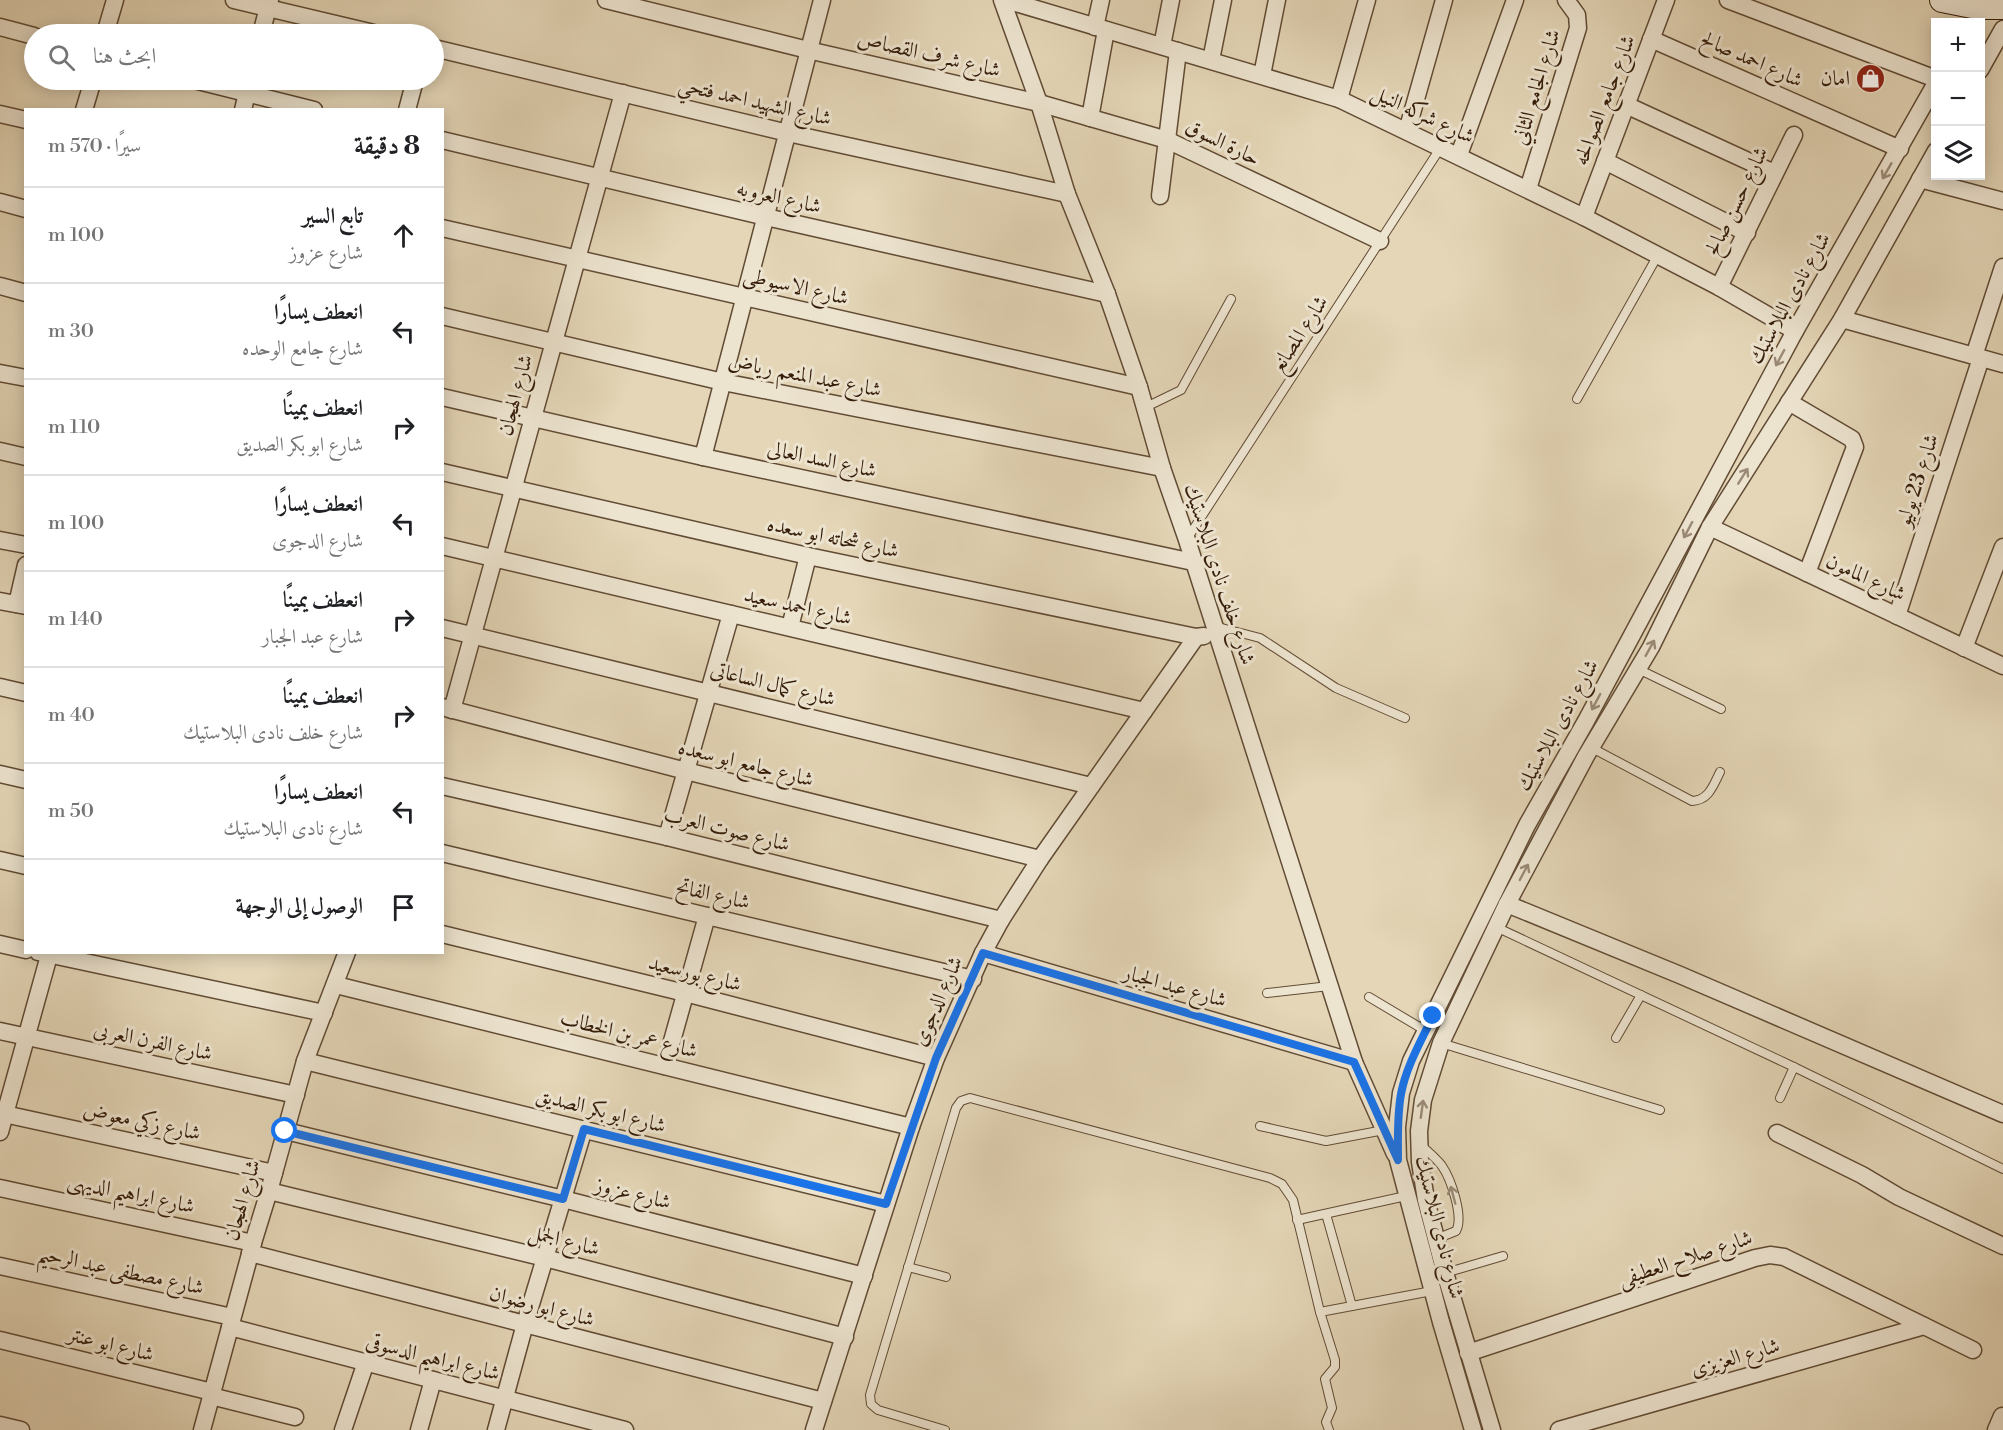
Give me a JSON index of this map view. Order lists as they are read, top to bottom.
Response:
{
  "streets": {
    "street": [
      "شارع شرف القصاص",
      "شارع احمد صالح",
      "شارع الجامع الثاني",
      "شارع جامع الصوالحه",
      "شارع الشهيد احمد فتحي",
      "شارع شركه النيل",
      "حارة السوق",
      "شارع العروبه",
      "شارع حسن صالح",
      "شارع الاسيوطى",
      "شارع نادى البلاستيك",
      "شارع عبد المنعم رياض",
      "شارع الهجان",
      "شارع السد العالى",
      "شارع 23 يوليو",
      "شارع شحاته ابو سعده",
      "شارع خلف نادى البلاستيك",
      "شارع المامون",
      "شارع احمد سعيد",
      "شارع كمال الساعاتى",
      "شارع جامع ابو سعده",
      "شارع صوت العرب",
      "شارع الفاتح",
      "شارع بورسعيد",
      "شارع عبد الجبار",
      "شارع الدجوى",
      "شارع عمر بن الخطاب",
      "شارع الفرن العربى",
      "شارع ابو بكر الصديق",
      "شارع زكي معوض",
      "شارع ابراهيم الديهى",
      "شارع عزوز",
      "شارع الجمل",
      "شارع صلاح العطيفى",
      "شارع مصطفى عبد الرحيم",
      "شارع ابو رضوان",
      "شارع ابو عنتر",
      "شارع ابراهيم الدسوقى",
      "شارع العزيزى"
    ],
    "lane": ["شارع المصانع"]
  },
  "crossings": [
    ["شارع شرف القصاص", "حارة السوق"],
    ["شارع شرف القصاص", "شارع خلف نادى البلاستيك"],
    ["شارع احمد صالح", "شارع جامع الصوالحه"],
    ["شارع احمد صالح", "شارع نادى البلاستيك"],
    ["شارع الجامع الثاني", "شارع شركه النيل"],
    ["شارع جامع الصوالحه", "شارع شركه النيل"],
    ["شارع الشهيد احمد فتحي", "شارع الهجان"],
    ["شارع الشهيد احمد فتحي", "شارع خلف نادى البلاستيك"],
    ["شارع شركه النيل", "شارع حسن صالح"],
    ["شارع شركه النيل", "شارع نادى البلاستيك"],
    ["شارع شركه النيل", "شارع المصانع"],
    ["شارع شركه النيل", "شارع خلف نادى البلاستيك"],
    ["حارة السوق", "شارع المصانع"],
    ["حارة السوق", "شارع خلف نادى البلاستيك"],
    ["شارع العروبه", "شارع الهجان"],
    ["شارع العروبه", "شارع خلف نادى البلاستيك"],
    ["شارع الاسيوطى", "شارع الهجان"],
    ["شارع الاسيوطى", "شارع خلف نادى البلاستيك"],
    ["شارع نادى البلاستيك", "شارع خلف نادى البلاستيك"],
    ["شارع نادى البلاستيك", "شارع المامون"],
    ["شارع نادى البلاستيك", "شارع صلاح العطيفى"],
    ["شارع المصانع", "شارع خلف نادى البلاستيك"],
    ["شارع عبد المنعم رياض", "شارع الهجان"],
    ["شارع عبد المنعم رياض", "شارع خلف نادى البلاستيك"],
    ["شارع الهجان", "شارع السد العالى"],
    ["شارع الهجان", "شارع شحاته ابو سعده"],
    ["شارع الهجان", "شارع احمد سعيد"],
    ["شارع الهجان", "شارع كمال الساعاتى"],
    ["شارع الهجان", "شارع جامع ابو سعده"],
    ["شارع الهجان", "شارع عمر بن الخطاب"],
    ["شارع الهجان", "شارع الفرن العربى"],
    ["شارع الهجان", "شارع ابو بكر الصديق"],
    ["شارع الهجان", "شارع زكي معوض"],
    ["شارع الهجان", "شارع ابراهيم الديهى"],
    ["شارع الهجان", "شارع عزوز"],
    ["شارع الهجان", "شارع الجمل"],
    ["شارع الهجان", "شارع مصطفى عبد الرحيم"],
    ["شارع الهجان", "شارع ابو رضوان"],
    ["شارع الهجان", "شارع ابو عنتر"],
    ["شارع الهجان", "شارع ابراهيم الدسوقى"],
    ["شارع السد العالى", "شارع خلف نادى البلاستيك"],
    ["شارع 23 يوليو", "شارع المامون"],
    ["شارع شحاته ابو سعده", "شارع خلف نادى البلاستيك"],
    ["شارع شحاته ابو سعده", "شارع الدجوى"],
    ["شارع خلف نادى البلاستيك", "شارع عبد الجبار"],
    ["شارع احمد سعيد", "شارع الدجوى"],
    ["شارع كمال الساعاتى", "شارع الدجوى"],
    ["شارع جامع ابو سعده", "شارع الدجوى"],
    ["شارع صوت العرب", "شارع الدجوى"],
    ["شارع الفاتح", "شارع الدجوى"],
    ["شارع بورسعيد", "شارع الدجوى"],
    ["شارع عبد الجبار", "شارع الدجوى"],
    ["شارع الدجوى", "شارع عمر بن الخطاب"],
    ["شارع الدجوى", "شارع ابو بكر الصديق"],
    ["شارع الدجوى", "شارع عزوز"],
    ["شارع الدجوى", "شارع الجمل"],
    ["شارع الدجوى", "شارع ابو رضوان"],
    ["شارع ابراهيم الديهى", "شارع ابو رضوان"],
    ["شارع صلاح العطيفى", "شارع العزيزى"],
    ["شارع مصطفى عبد الرحيم", "شارع ابراهيم الدسوقى"]
  ],
  "places": {
    "shop": ["امان"]
  },
  "page": {
    "map_buttons": ["+", "−"],
    "search": "ابحث هنا",
    "heading": ["8 دقيقة", "سيرًا · 570 m"],
    "list": [
      ["تابع السير", "شارع عزوز", "100 m"],
      ["انعطف يسارًا", "شارع جامع الوحده", "30 m"],
      ["انعطف يمينًا", "شارع ابو بكر الصديق", "110 m"],
      ["انعطف يسارًا", "شارع الدجوى", "100 m"],
      ["انعطف يمينًا", "شارع عبد الجبار", "140 m"],
      ["انعطف يمينًا", "شارع خلف نادى البلاستيك", "40 m"],
      ["انعطف يسارًا", "شارع نادى البلاستيك", "50 m"],
      "الوصول إلى الوجهة"
    ]
  }
}
